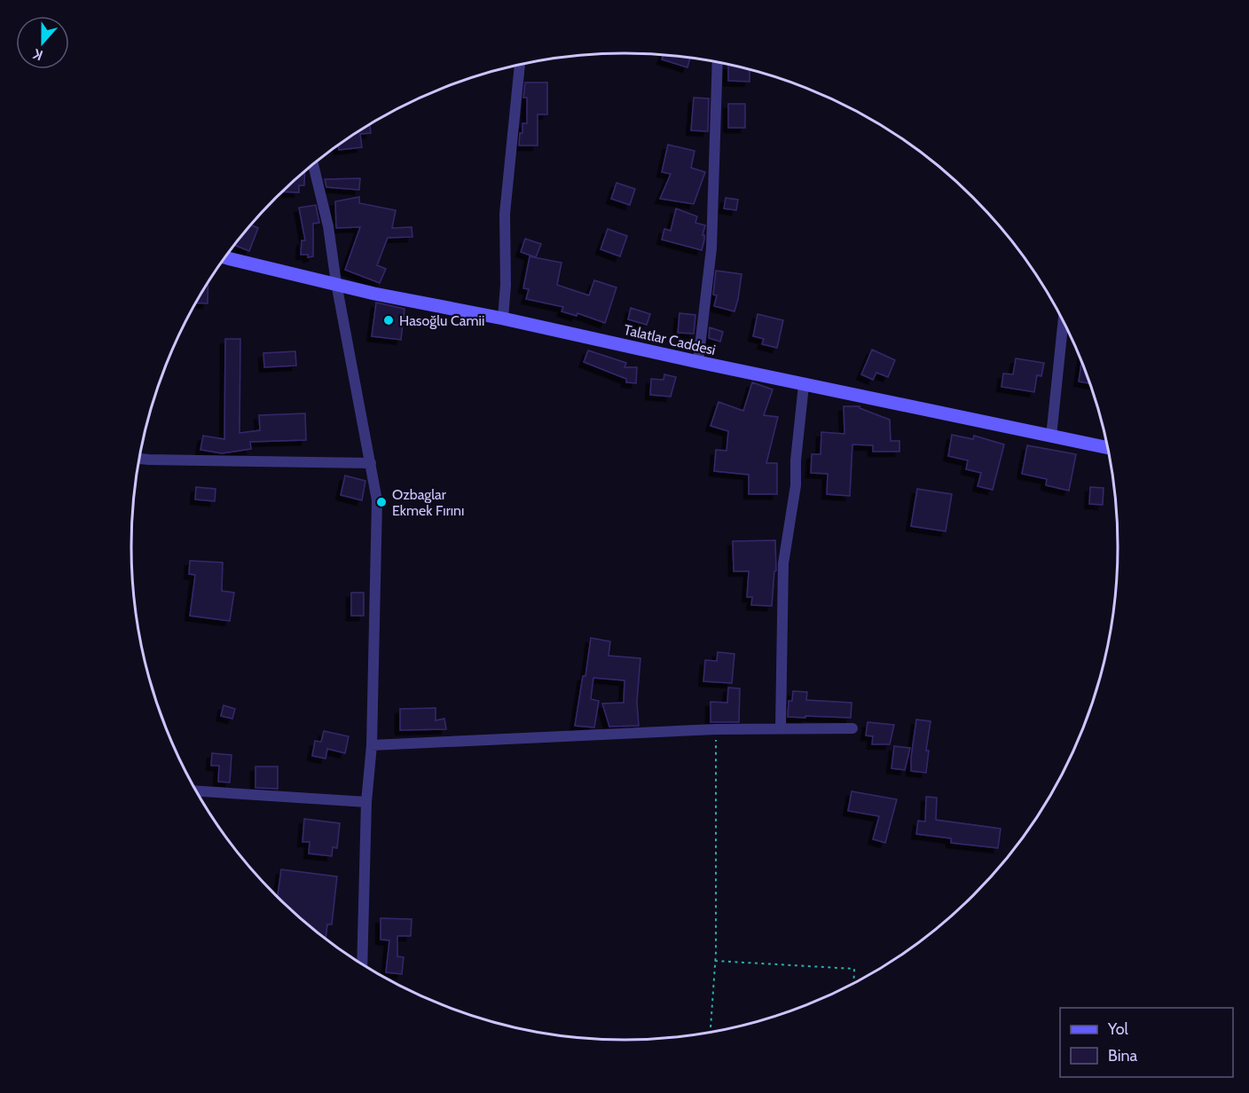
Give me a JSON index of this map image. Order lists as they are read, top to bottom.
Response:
{
  "streets": {
    "street": ["Talatlar Caddesi"]
  },
  "places": ["Hasoğlu Camii", "Ozbaglar Ekmek Fırını"],
  "legend": ["Yol", "Bina"],
  "north": "bottom"
}
